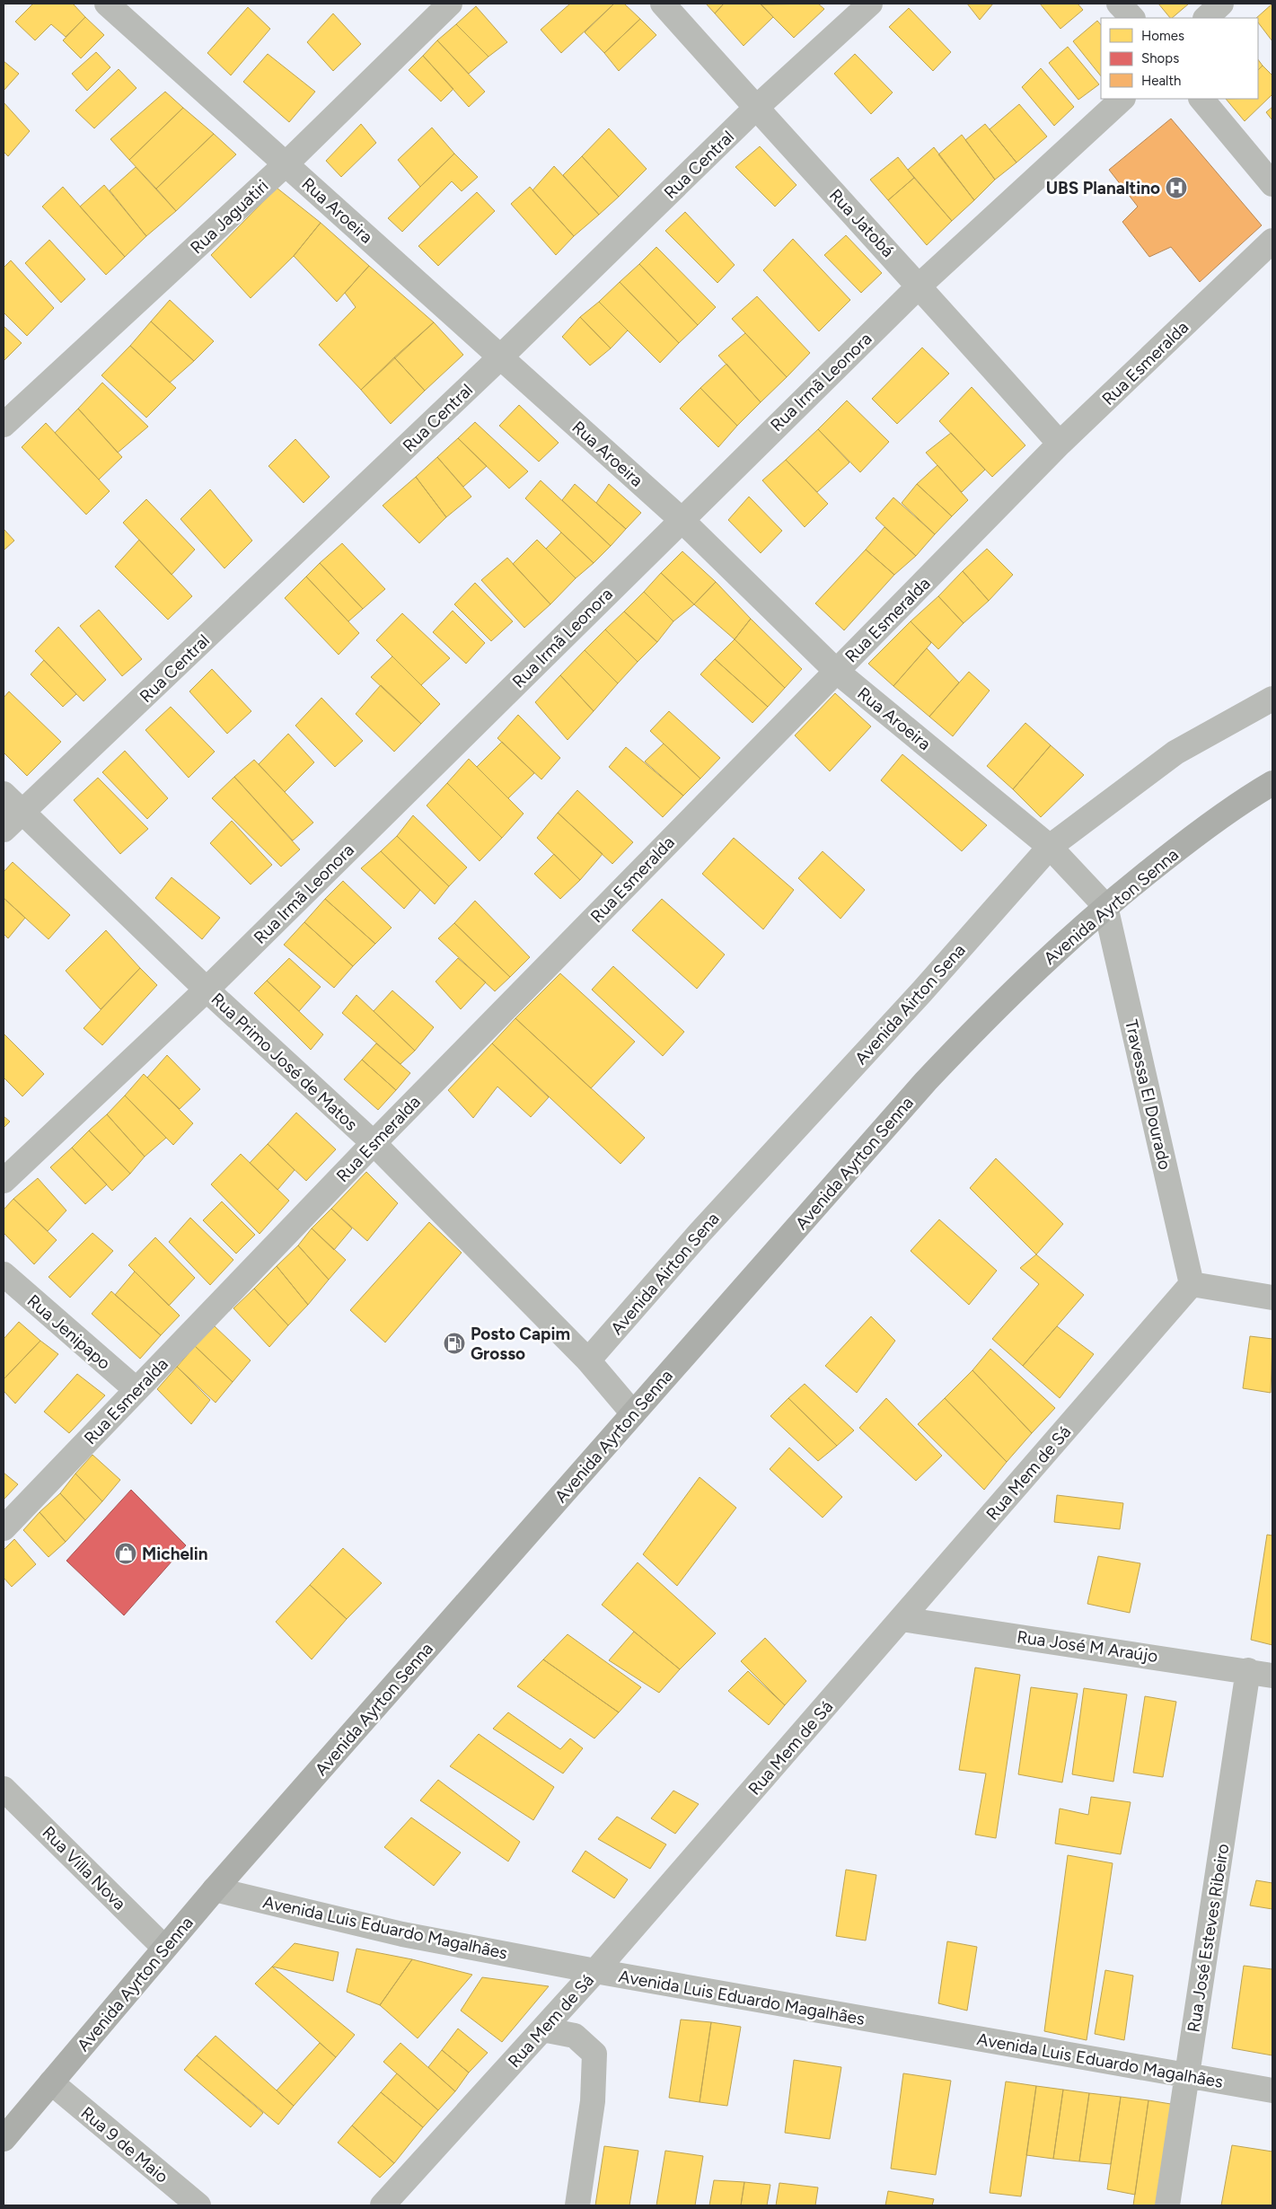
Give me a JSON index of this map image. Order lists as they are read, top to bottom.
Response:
{
  "streets": {
    "highway": ["Avenida Ayrton Senna"],
    "street": [
      "Rua Central",
      "Rua Aroeira",
      "Rua Jaguatiri",
      "Rua Jatobá",
      "Rua Esmeralda",
      "Rua Irmã Leonora",
      "Avenida Airton Sena",
      "Rua Primo José de Matos",
      "Travessa El Dourado",
      "Rua Jenipapo",
      "Rua Mem de Sá",
      "Rua José M Araújo",
      "Rua Villa Nova",
      "Avenida Luis Eduardo Magalhães",
      "Rua José Esteves Ribeiro",
      "Rua 9 de Maio"
    ]
  },
  "crossings": [
    ["Rua Central", "Rua Aroeira"],
    ["Rua Central", "Rua Jatobá"],
    ["Rua Central", "Rua Primo José de Matos"],
    ["Rua Aroeira", "Rua Jaguatiri"],
    ["Rua Aroeira", "Rua Esmeralda"],
    ["Rua Aroeira", "Rua Irmã Leonora"],
    ["Rua Aroeira", "Avenida Ayrton Senna"],
    ["Rua Aroeira", "Avenida Airton Sena"],
    ["Rua Aroeira", "Travessa El Dourado"],
    ["Rua Jatobá", "Rua Esmeralda"],
    ["Rua Jatobá", "Rua Irmã Leonora"],
    ["Rua Esmeralda", "Rua Primo José de Matos"],
    ["Rua Esmeralda", "Rua Jenipapo"],
    ["Rua Irmã Leonora", "Rua Primo José de Matos"],
    ["Avenida Ayrton Senna", "Rua Primo José de Matos"],
    ["Avenida Ayrton Senna", "Travessa El Dourado"],
    ["Avenida Ayrton Senna", "Rua Villa Nova"],
    ["Avenida Ayrton Senna", "Avenida Luis Eduardo Magalhães"],
    ["Avenida Ayrton Senna", "Rua 9 de Maio"],
    ["Avenida Airton Sena", "Rua Primo José de Matos"],
    ["Travessa El Dourado", "Rua Mem de Sá"],
    ["Rua Mem de Sá", "Rua José M Araújo"],
    ["Rua Mem de Sá", "Avenida Luis Eduardo Magalhães"],
    ["Rua José M Araújo", "Rua José Esteves Ribeiro"],
    ["Avenida Luis Eduardo Magalhães", "Rua José Esteves Ribeiro"]
  ],
  "places": {
    "hospital": ["UBS Planaltino"],
    "fuel station": ["Posto Capim Grosso"],
    "shop": ["Michelin"]
  },
  "legend": ["Homes", "Shops", "Health"]
}
